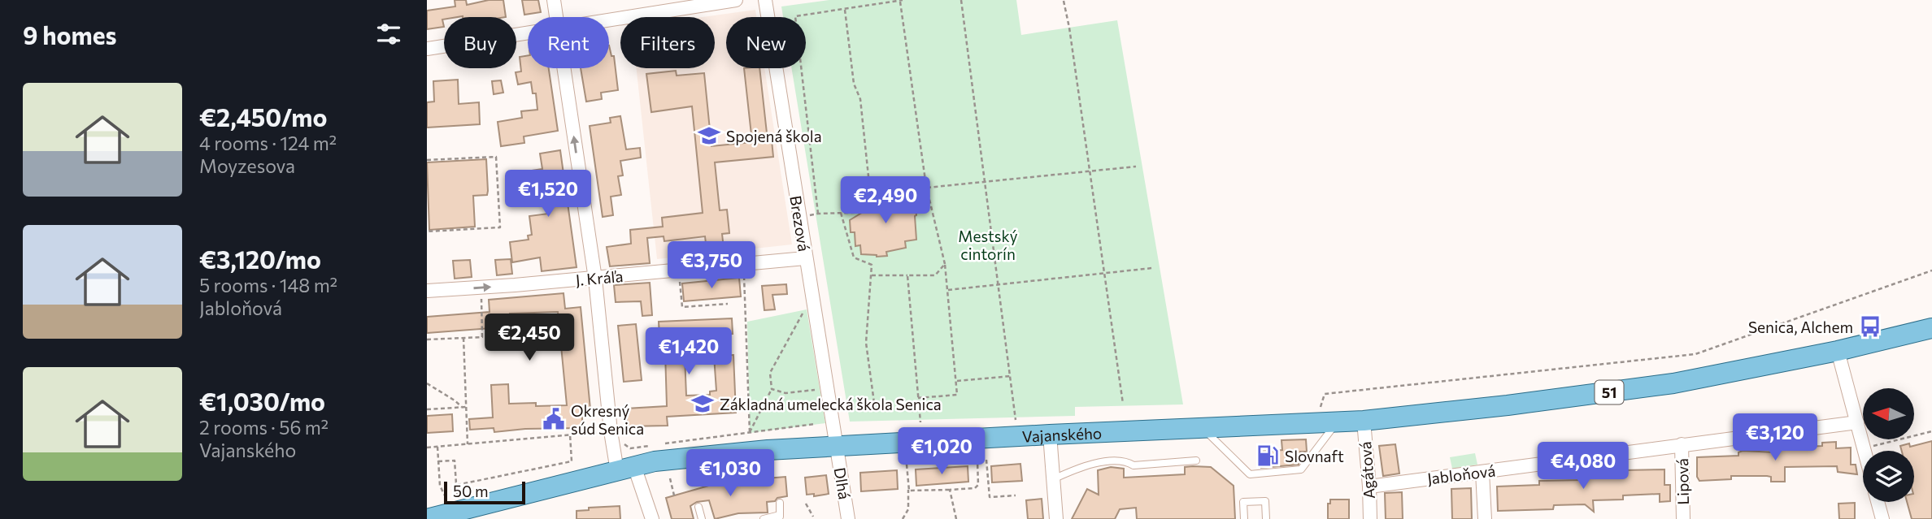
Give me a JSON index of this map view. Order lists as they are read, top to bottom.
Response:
{
  "streets": {
    "main road": ["51", "Vajanského"],
    "street": [
      "Brezová",
      "J. Kráľa",
      "Agátová",
      "Jabloňová",
      "Lipová",
      "Dlhá"
    ]
  },
  "crossings": [
    ["Brezová", "J. Kráľa"],
    ["Brezová", "Vajanského"],
    ["Brezová", "Dlhá"],
    ["51", "Vajanského"],
    ["51", "Agátová"],
    ["Vajanského", "Dlhá"],
    ["Agátová", "Jabloňová"],
    ["Jabloňová", "Lipová"]
  ],
  "parks": ["Mestský cintorín"],
  "places": {
    "school or university": ["Spojená škola", "Základná umelecká škola Senica"],
    "bus stop": ["Senica, Alchem"],
    "public building": ["Okresný súd Senica"],
    "fuel station": ["Slovnaft"]
  },
  "scale_bar": "50 m",
  "north": "left",
  "page": {
    "heading": "9 homes",
    "chip": [
      "Buy",
      "Rent",
      "Filters",
      "New"
    ],
    "list": [
      {
        "name": "€2,450/mo",
        "note": "4 rooms · 124 m² · Moyzesova"
      },
      {
        "name": "€3,120/mo",
        "note": "5 rooms · 148 m² · Jabloňová"
      },
      {
        "name": "€1,030/mo",
        "note": "2 rooms · 56 m² · Vajanského"
      }
    ],
    "price": [
      "€1,520",
      "€2,490",
      "€3,750",
      "€2,450",
      "€1,420",
      "€3,120",
      "€1,020",
      "€4,080",
      "€1,030"
    ],
    "scale": "50 m"
  }
}
